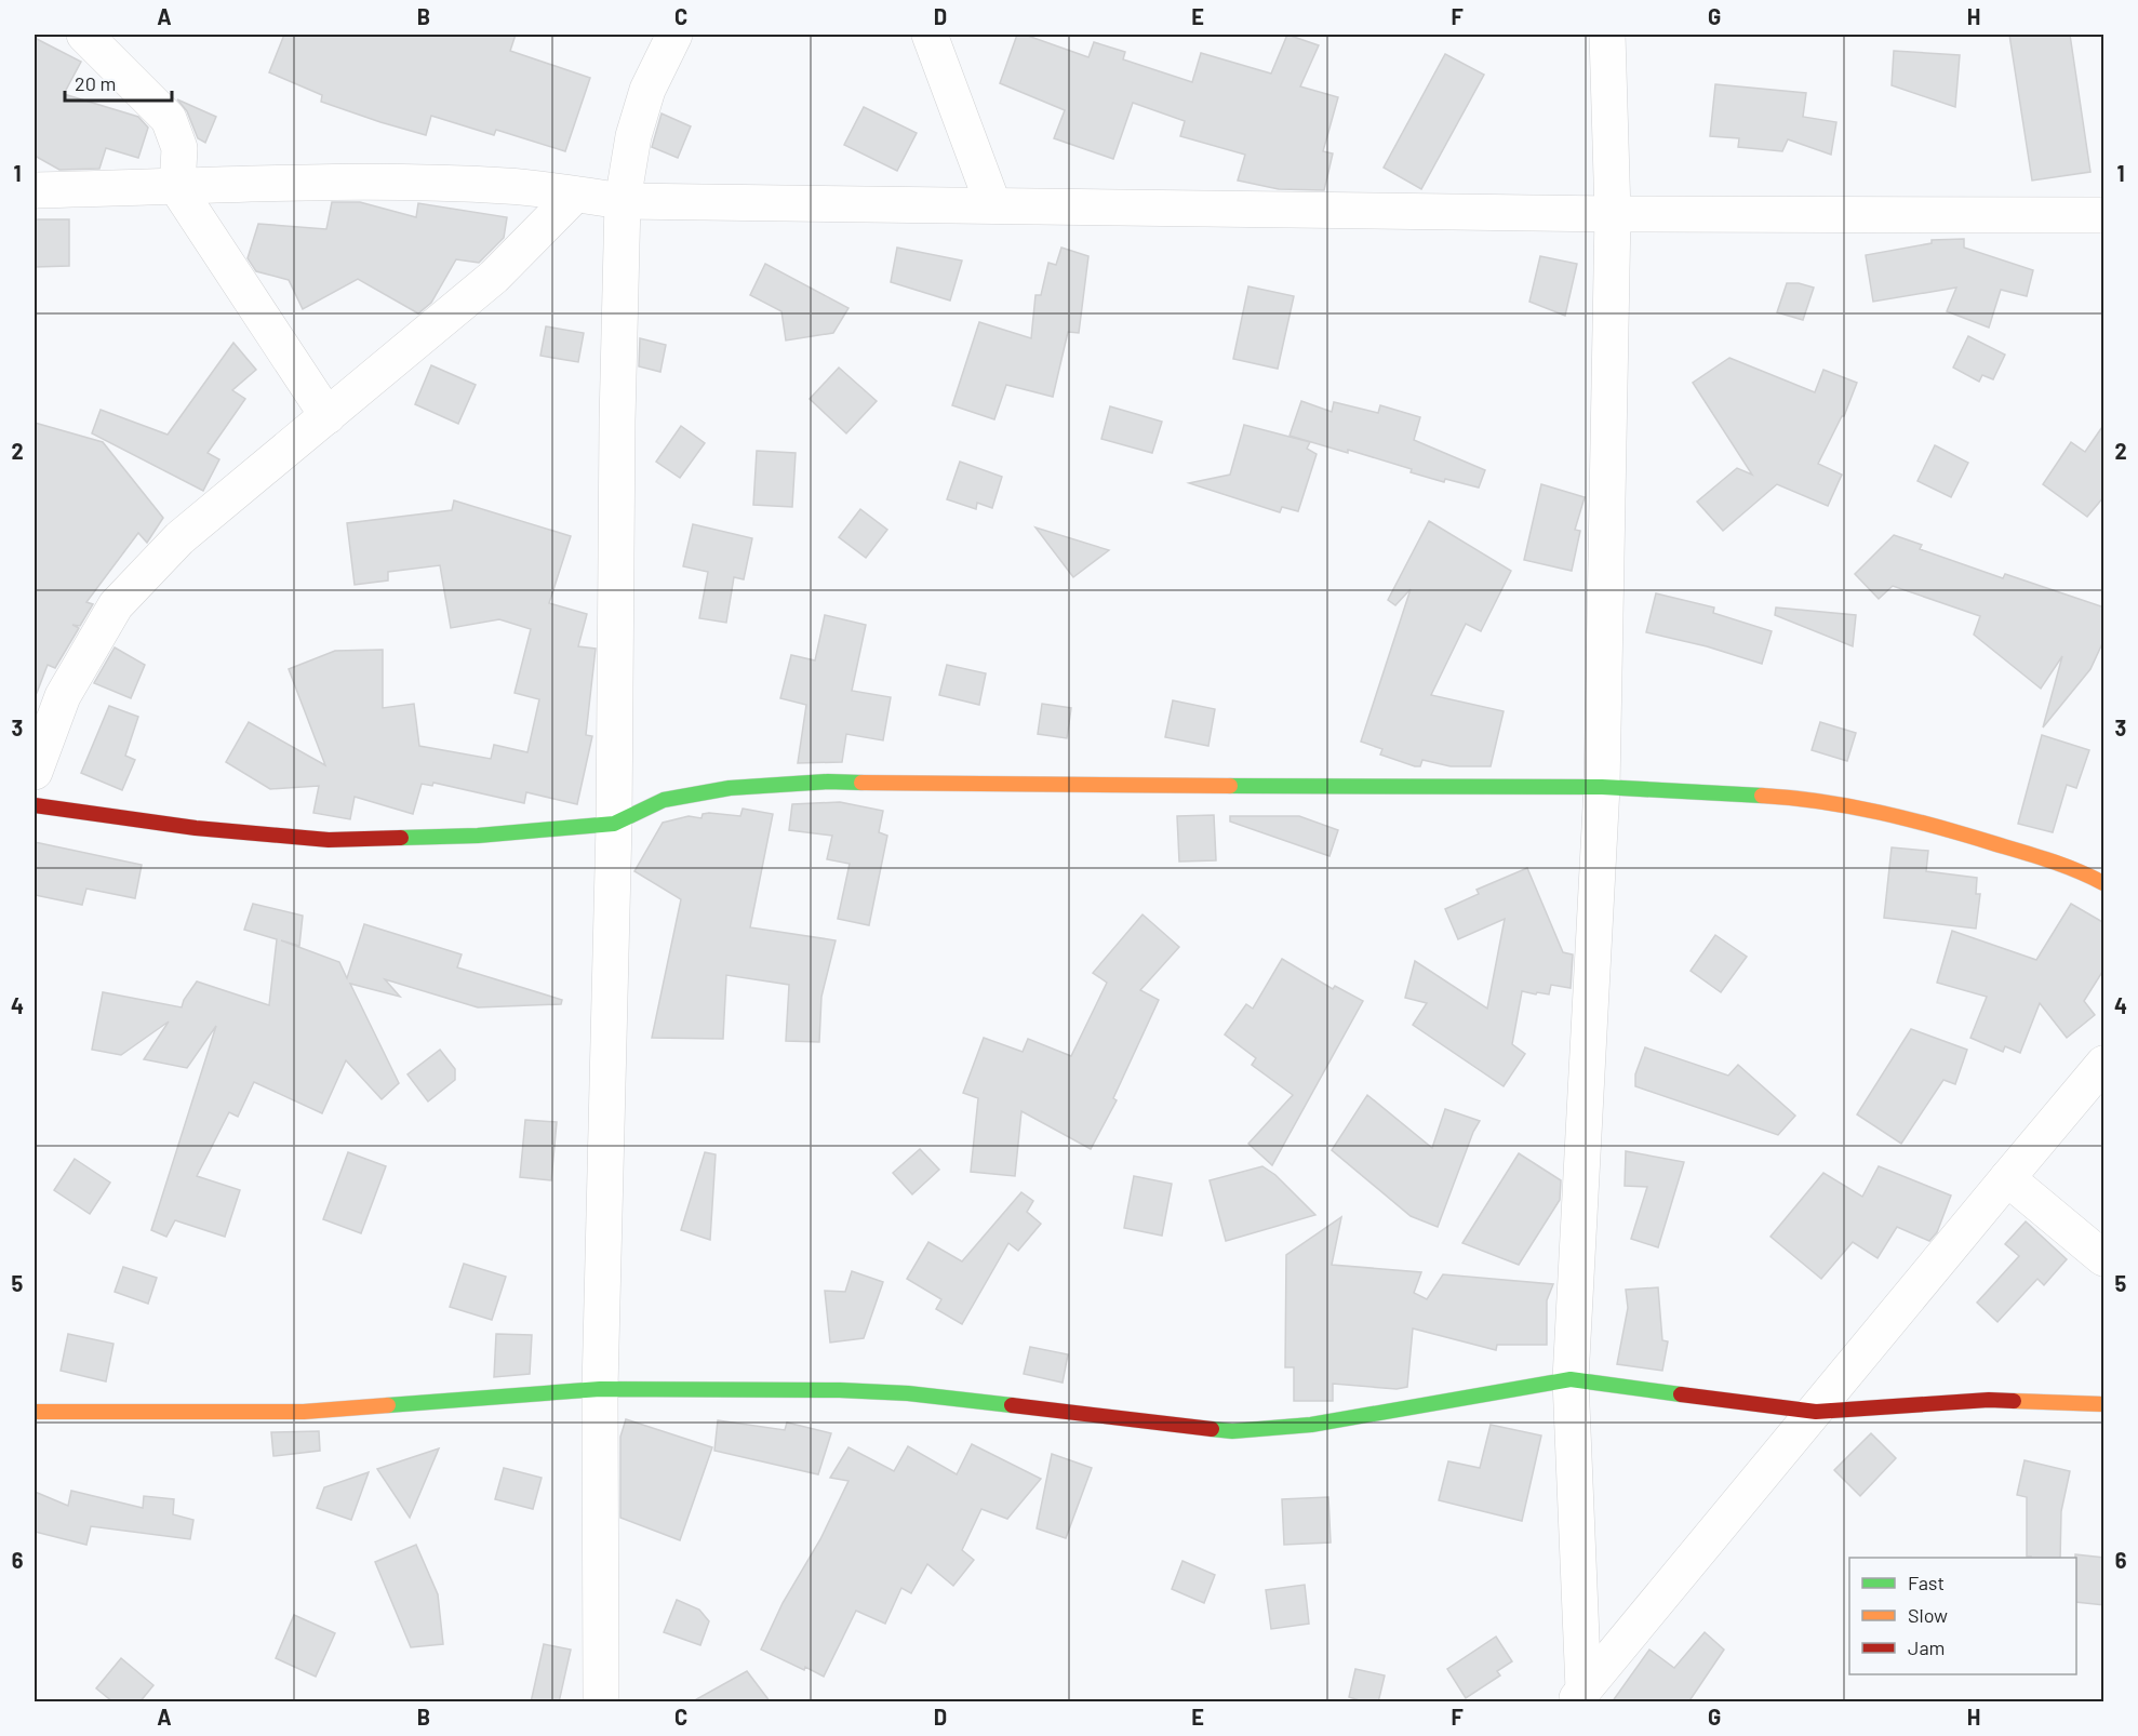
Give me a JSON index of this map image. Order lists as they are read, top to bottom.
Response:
{
  "legend": ["Fast", "Slow", "Jam"],
  "scale_bar": "20 m",
  "grid": {
    "columns": [
      "A",
      "B",
      "C",
      "D",
      "E",
      "F",
      "G",
      "H"
    ],
    "rows": [
      "1",
      "2",
      "3",
      "4",
      "5",
      "6"
    ]
  }
}
